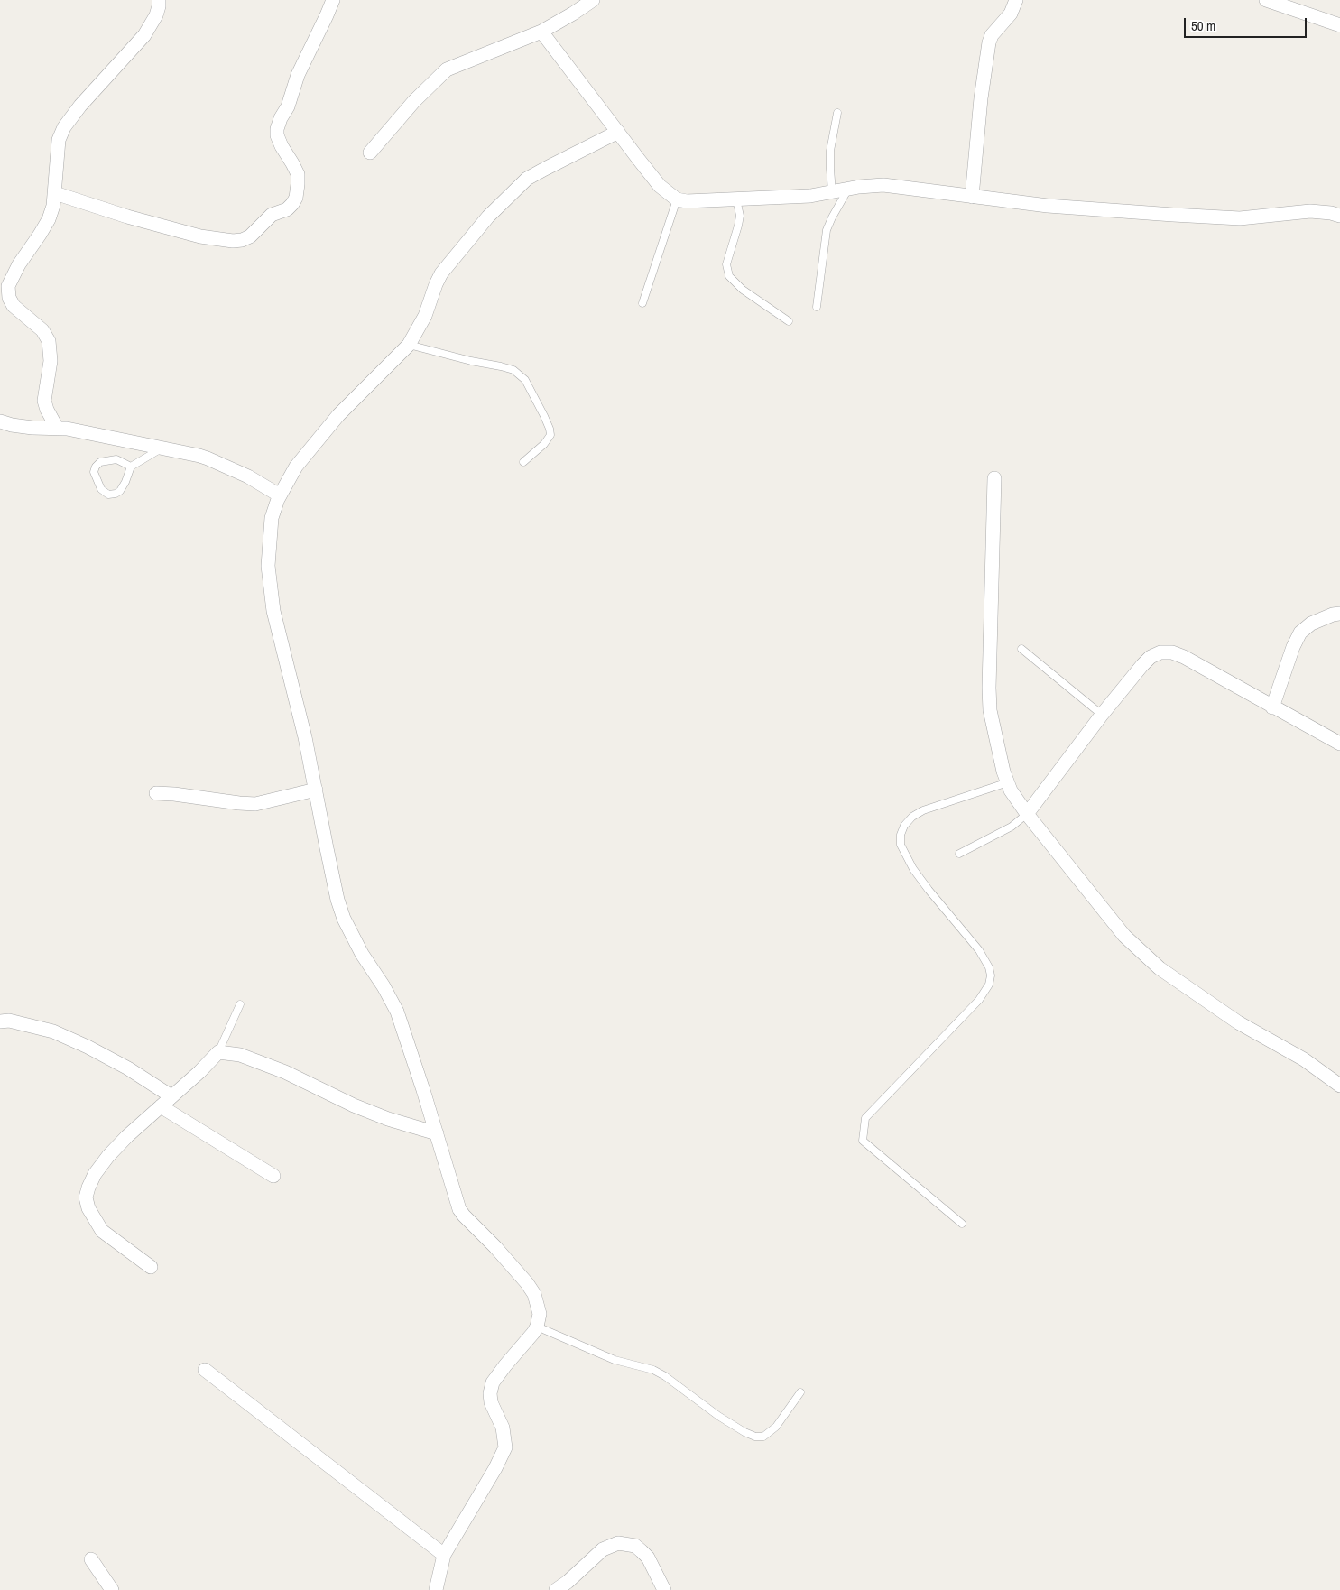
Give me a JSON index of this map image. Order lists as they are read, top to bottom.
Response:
{
  "scale_bar": "50 m"
}
